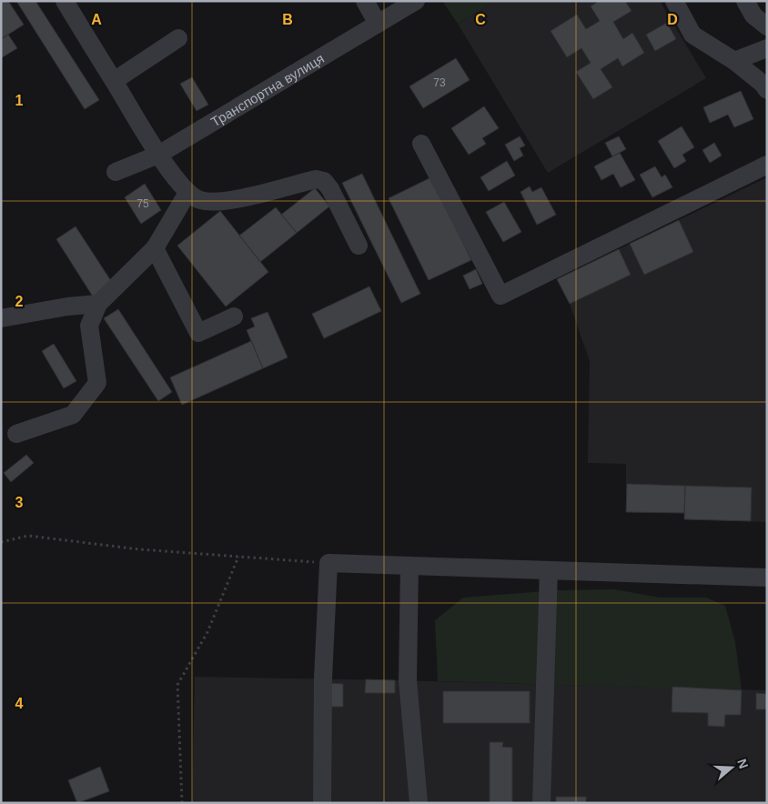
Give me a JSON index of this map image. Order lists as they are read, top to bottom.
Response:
{
  "streets": {
    "street": ["Транспортна вулиця"]
  },
  "house_numbers": ["73", "75"],
  "north": "right",
  "grid": {
    "columns": [
      "A",
      "B",
      "C",
      "D"
    ],
    "rows": [
      "1",
      "2",
      "3",
      "4"
    ]
  }
}
